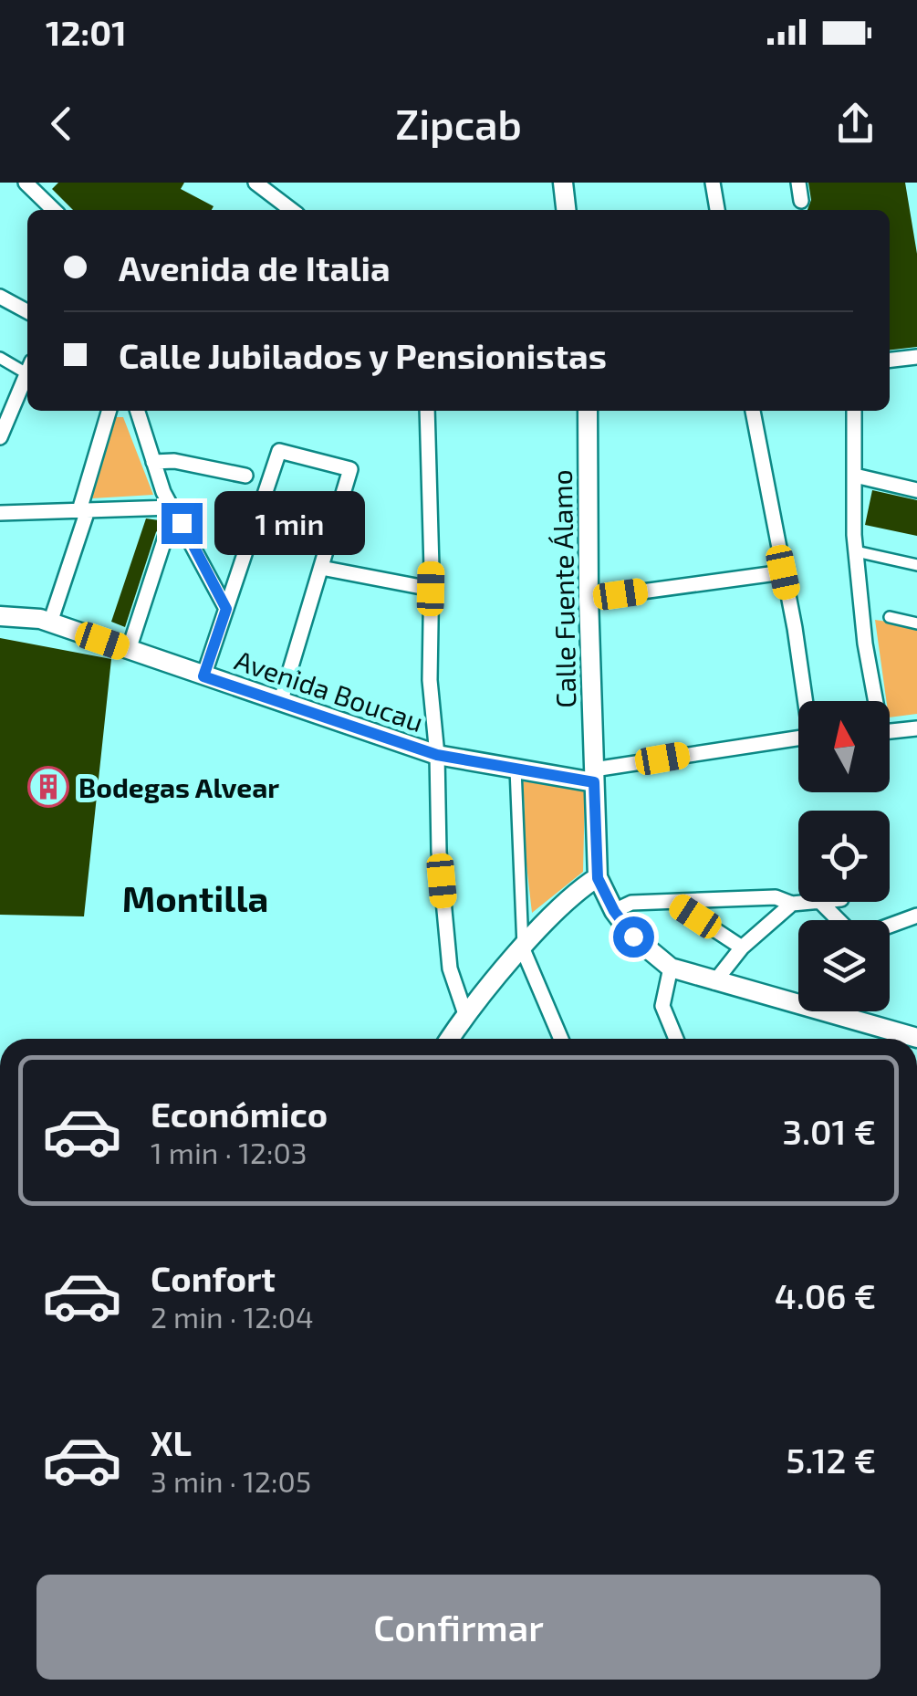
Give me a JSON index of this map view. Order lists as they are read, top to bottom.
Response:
{
  "streets": {
    "street": ["Calle Fuente Álamo", "Avenida Boucau"]
  },
  "crossings": [
    ["Calle Fuente Álamo", "Avenida Boucau"]
  ],
  "districts": ["Montilla"],
  "places": {
    "building": ["Bodegas Alvear"]
  },
  "north": "top",
  "page": {
    "status": "12:01",
    "header": "Zipcab",
    "banner": ["Avenida de Italia", "Calle Jubilados y Pensionistas"],
    "bubble": "1 min",
    "list": [
      {
        "name": "Económico",
        "note": "1 min · 12:03",
        "value": "3.01 €"
      },
      {
        "name": "Confort",
        "note": "2 min · 12:04",
        "value": "4.06 €"
      },
      {
        "name": "XL",
        "note": "3 min · 12:05",
        "value": "5.12 €"
      }
    ],
    "buttons": "Confirmar"
  }
}
